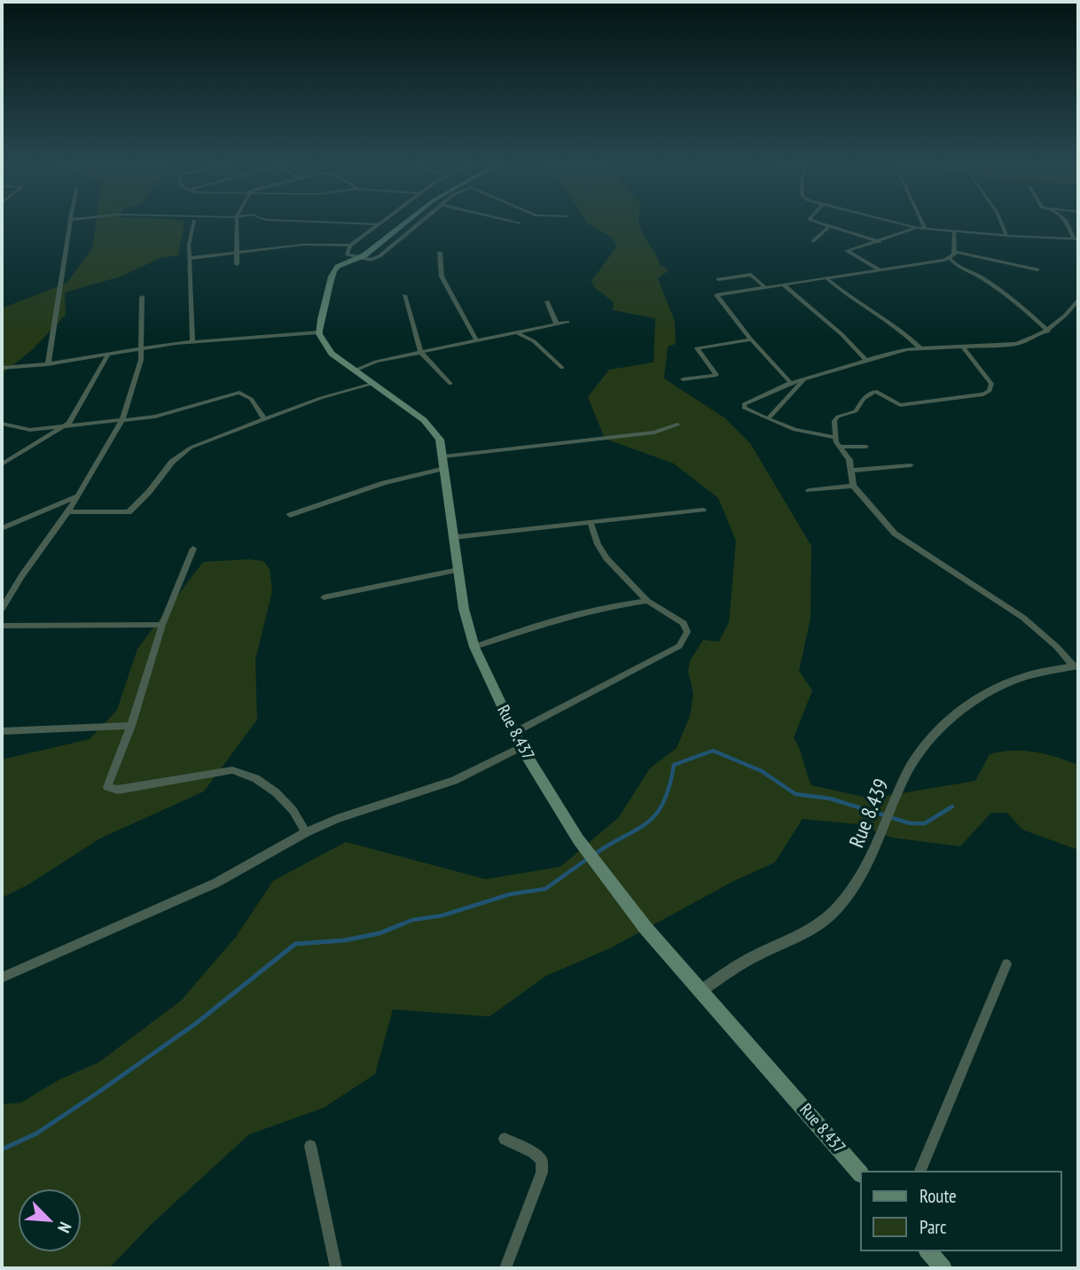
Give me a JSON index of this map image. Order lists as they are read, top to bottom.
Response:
{
  "streets": {
    "main road": ["Rue 8.437"],
    "street": ["Rue 8.439"]
  },
  "crossings": [
    ["Rue 8.437", "Rue 8.439"]
  ],
  "legend": ["Route", "Parc"],
  "north": "bottom right"
}
